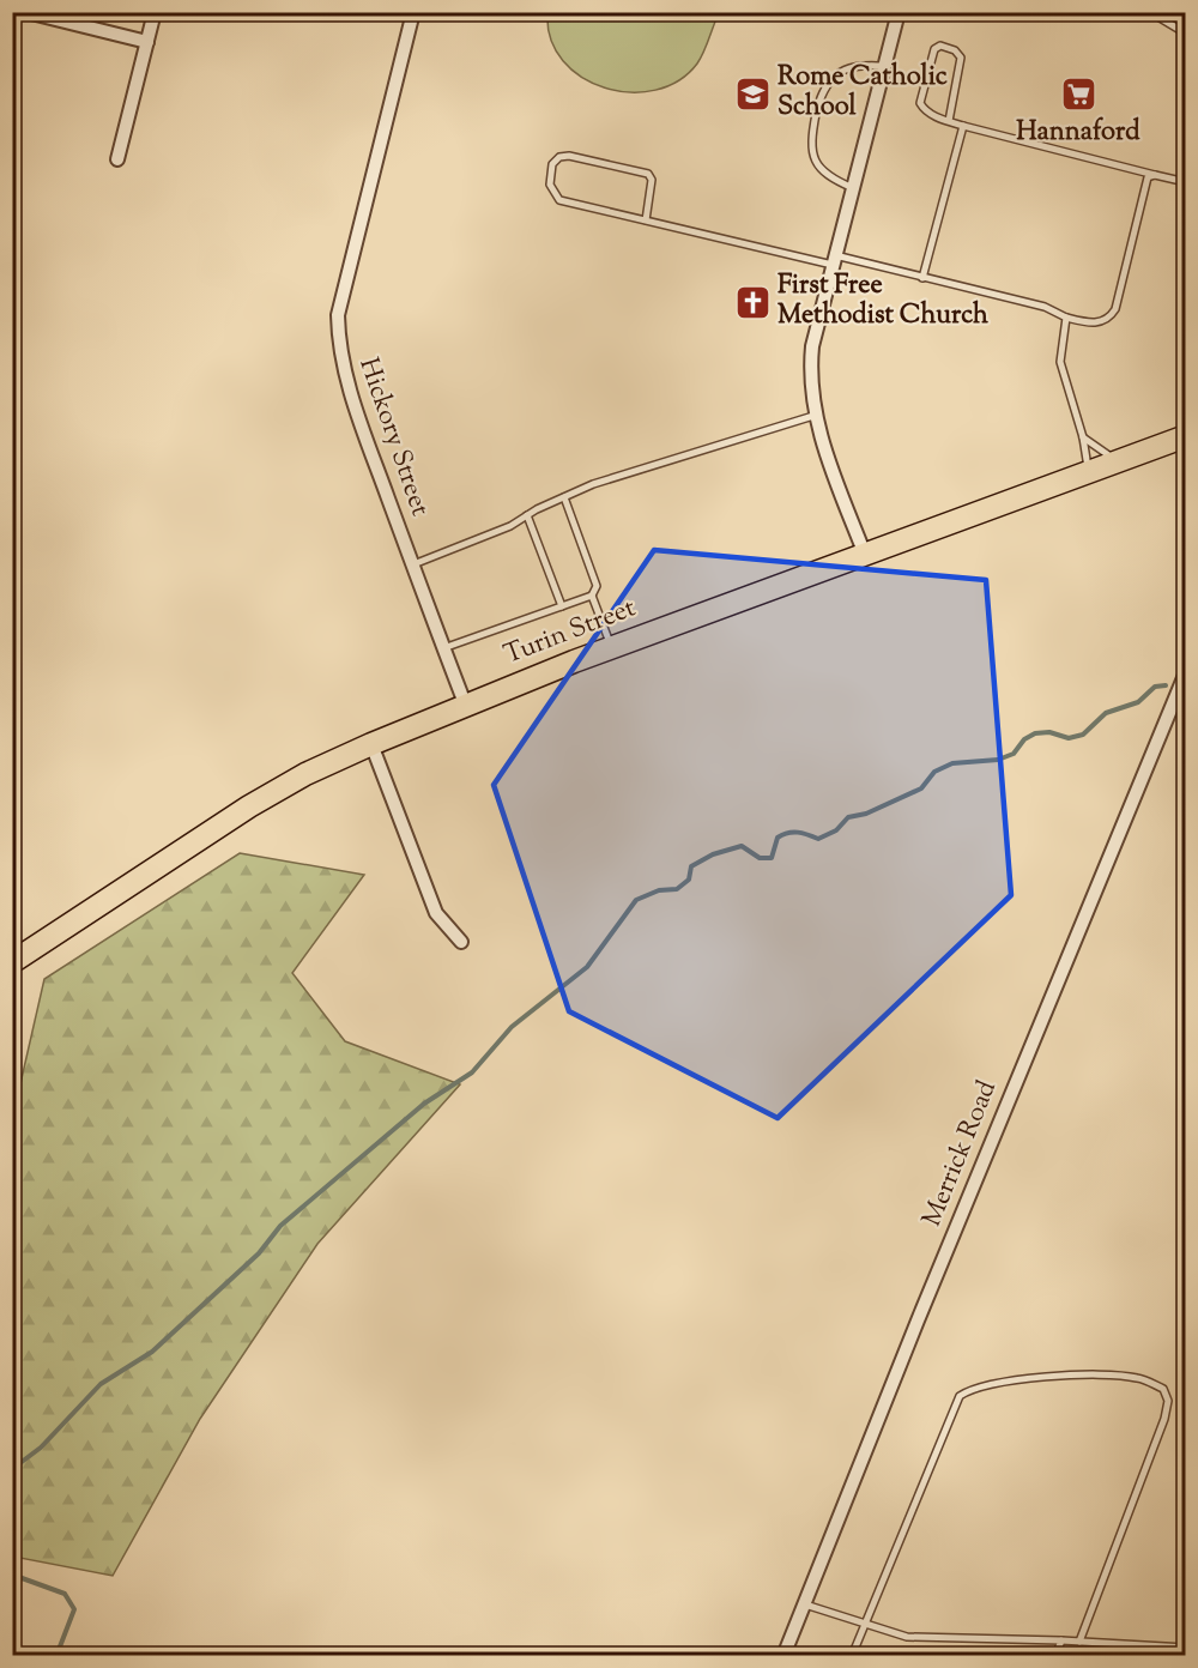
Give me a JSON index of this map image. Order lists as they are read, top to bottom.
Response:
{
  "streets": {
    "main road": ["Turin Street"],
    "street": ["Hickory Street", "Merrick Road"]
  },
  "crossings": [
    ["Hickory Street", "Turin Street"]
  ],
  "places": {
    "school or university": ["Rome Catholic School"],
    "supermarket": ["Hannaford"],
    "church": ["First Free Methodist Church"]
  }
}
